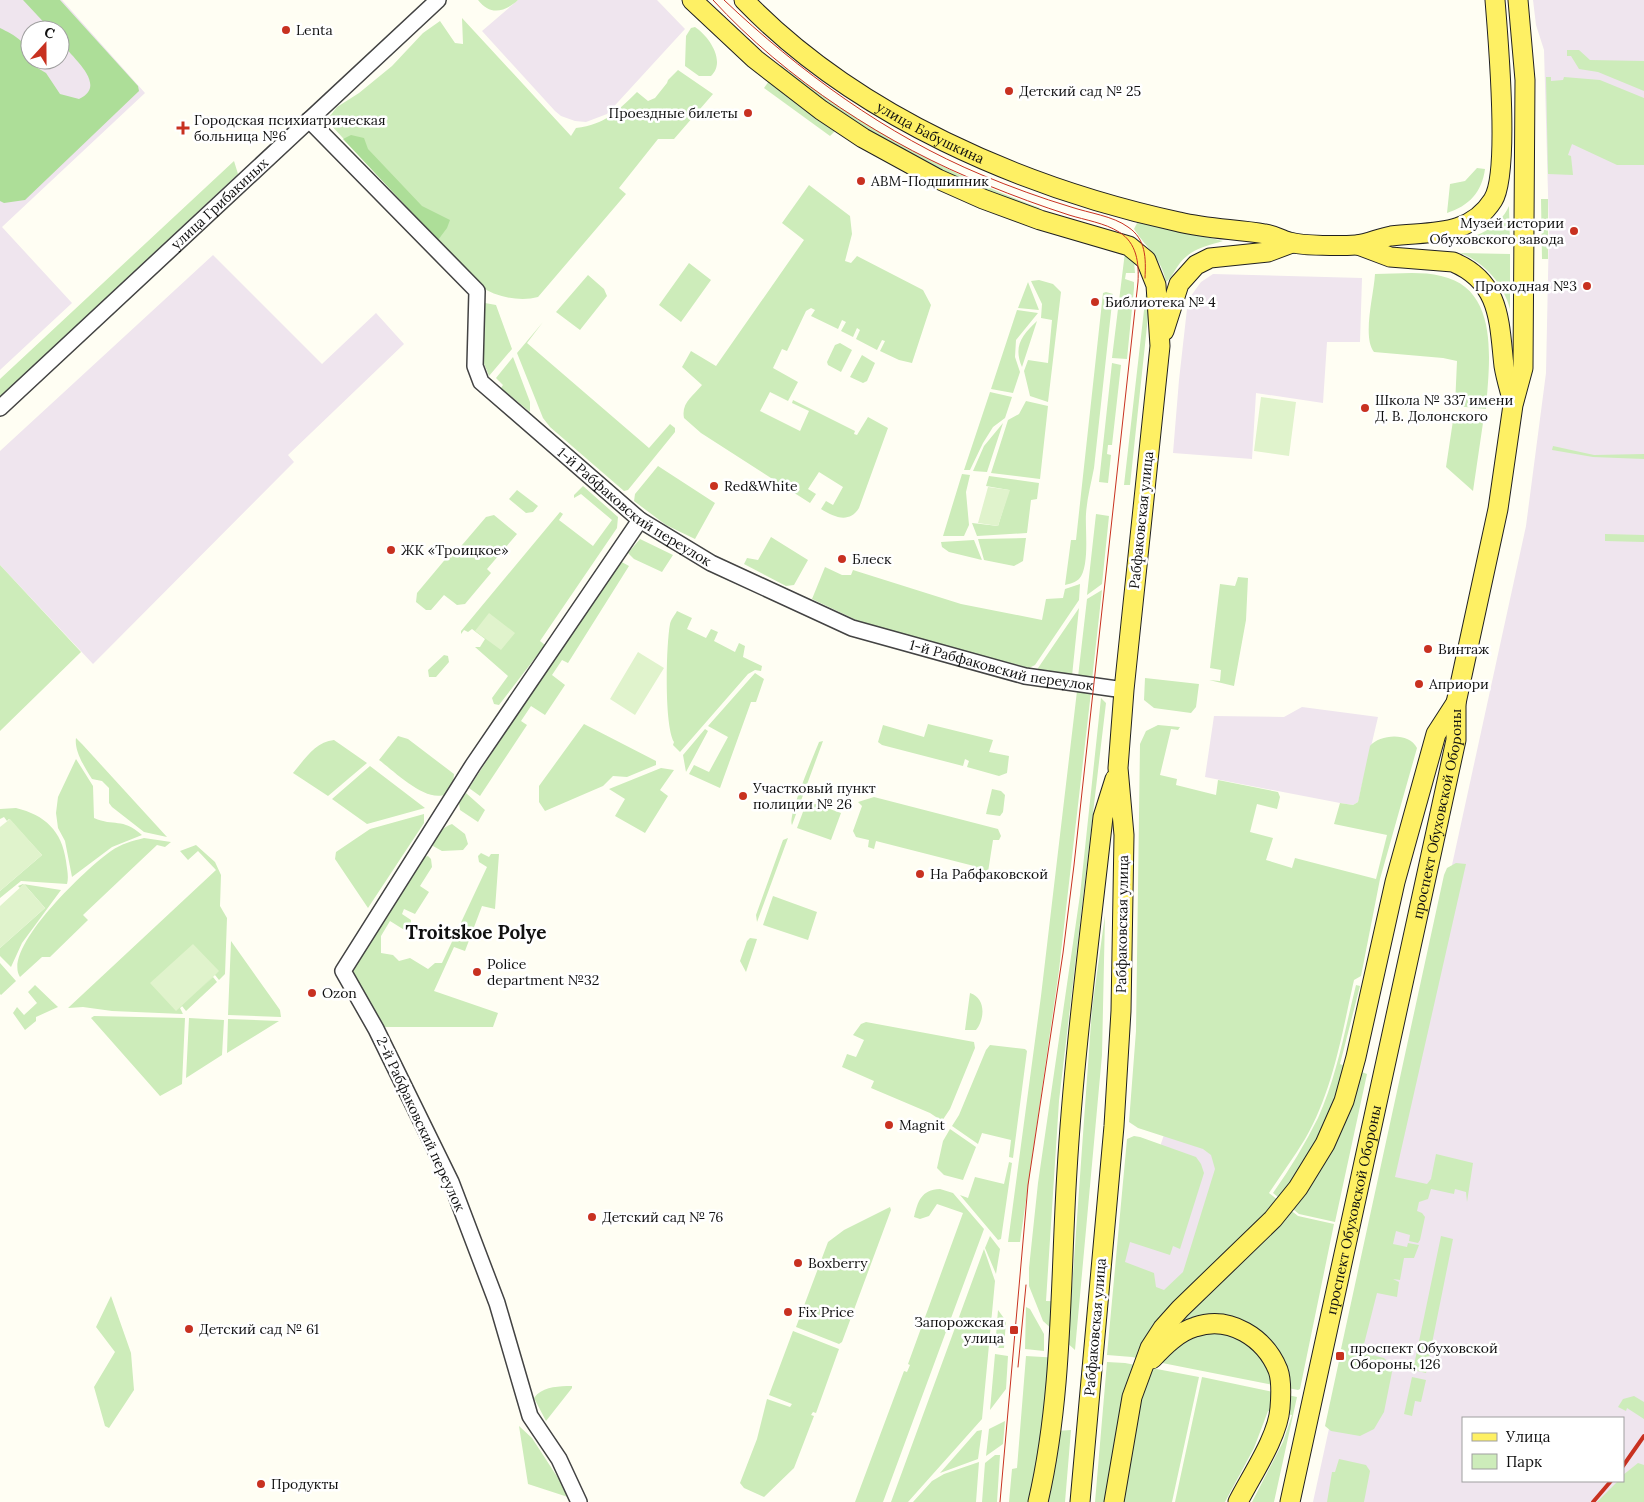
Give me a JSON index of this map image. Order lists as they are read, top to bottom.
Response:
{
  "streets": {
    "main road": ["улица Бабушкина", "Рабфаковская улица", "проспект Обуховской Обороны"],
    "street": ["улица Грибакиных", "1-й Рабфаковский переулок", "2-й Рабфаковский переулок"]
  },
  "crossings": [
    ["улица Бабушкина", "Рабфаковская улица"],
    ["улица Бабушкина", "проспект Обуховской Обороны"],
    ["улица Грибакиных", "1-й Рабфаковский переулок"],
    ["1-й Рабфаковский переулок", "Рабфаковская улица"],
    ["1-й Рабфаковский переулок", "2-й Рабфаковский переулок"]
  ],
  "districts": ["Troitskoe Polye"],
  "places": {
    "other": [
      "Lenta",
      "Детский сад № 25",
      "Проездные билеты",
      "АВМ-Подшипник",
      "Музей истории Обуховского завода",
      "Проходная №3",
      "Библиотека № 4",
      "Школа № 337 имени Д. В. Долонского",
      "Red&White",
      "ЖК «Троицкое»",
      "Блеск",
      "Винтаж",
      "Априори",
      "Участковый пункт полиции № 26",
      "На Рабфаковской",
      "Police department №32",
      "Ozon",
      "Magnit",
      "Детский сад № 76",
      "Boxberry",
      "Fix Price",
      "Детский сад № 61",
      "Продукты"
    ],
    "health": ["Городская психиатрическая больница №6"],
    "transit": ["Запорожская улица", "проспект Обуховской Обороны, 126"]
  },
  "legend": ["Улица", "Парк"],
  "north": "top"
}
